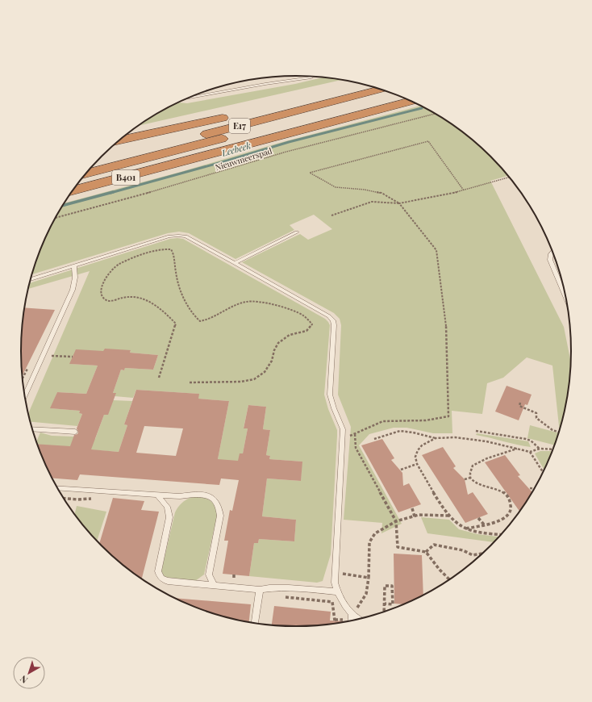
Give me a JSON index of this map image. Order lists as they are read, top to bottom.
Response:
{
  "streets": {
    "highway": ["E17", "B401"],
    "path": ["Nieuwmeerspad"]
  },
  "crossings": [
    ["E17", "B401"]
  ],
  "water": ["Leebeek"],
  "north": "bottom left"
}
